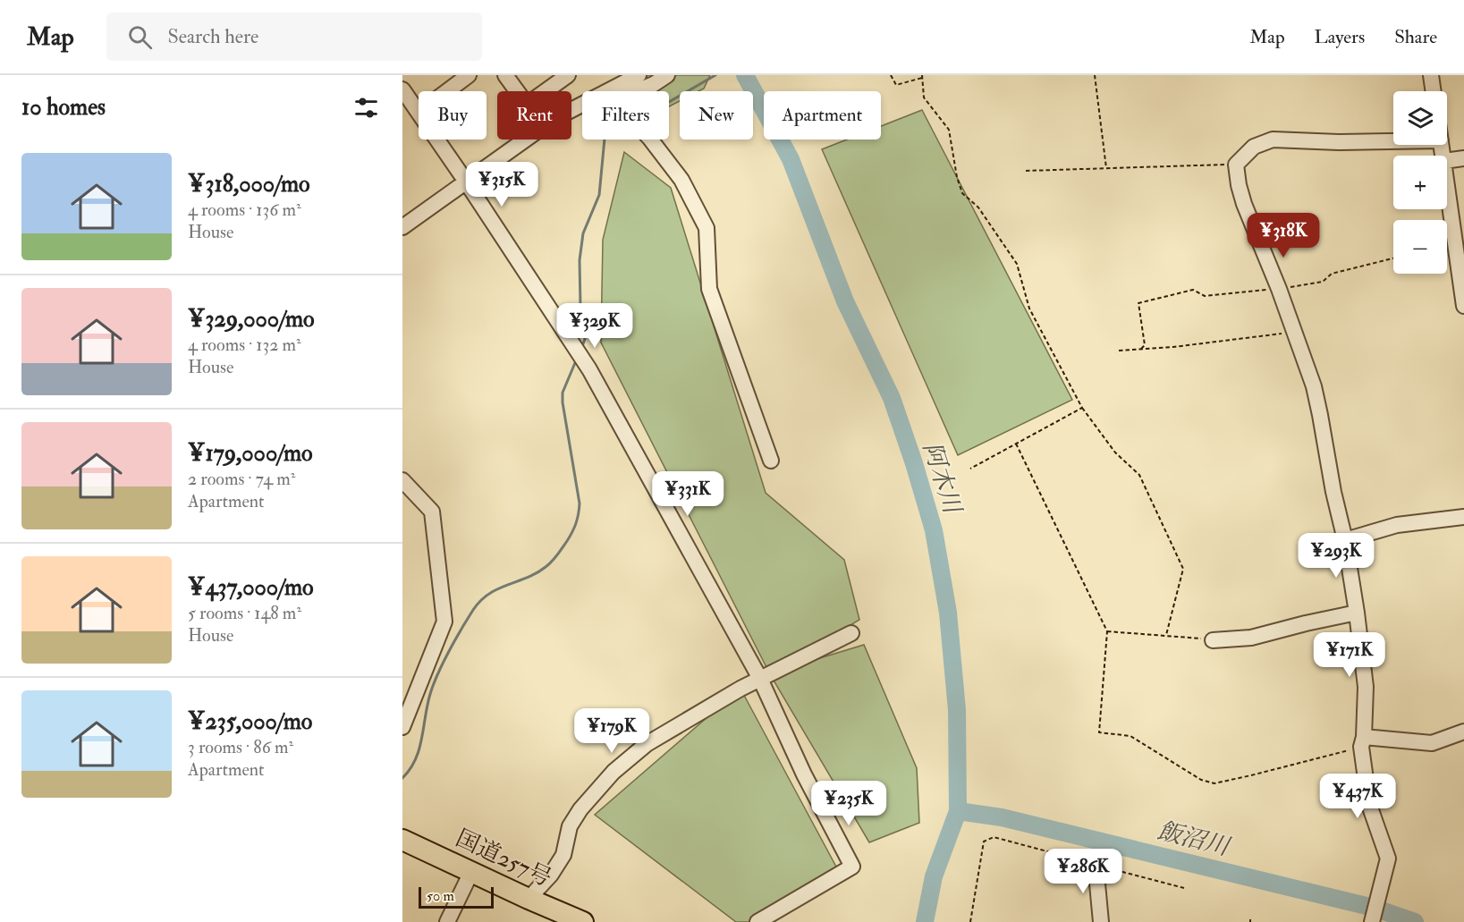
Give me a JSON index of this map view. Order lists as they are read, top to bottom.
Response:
{
  "streets": {
    "highway": ["国道257号"]
  },
  "water": ["阿木川", "飯沼川"],
  "scale_bar": "50 m",
  "page": {
    "header": "Map",
    "search": "Search here",
    "nav": ["Map", "Layers", "Share"],
    "heading": "10 homes",
    "map_buttons": ["+", "−"],
    "chip": [
      "Buy",
      "Rent",
      "Filters",
      "New",
      "Apartment"
    ],
    "list": [
      {
        "name": "¥318,000/mo",
        "note": "4 rooms · 136 m² · House"
      },
      {
        "name": "¥329,000/mo",
        "note": "4 rooms · 132 m² · House"
      },
      {
        "name": "¥179,000/mo",
        "note": "2 rooms · 74 m² · Apartment"
      },
      {
        "name": "¥437,000/mo",
        "note": "5 rooms · 148 m² · House"
      },
      {
        "name": "¥235,000/mo",
        "note": "3 rooms · 86 m² · Apartment"
      }
    ],
    "price": [
      "¥315K",
      "¥318K",
      "¥329K",
      "¥331K",
      "¥293K",
      "¥171K",
      "¥179K",
      "¥437K",
      "¥235K",
      "¥286K"
    ],
    "scale": "50 m"
  }
}
